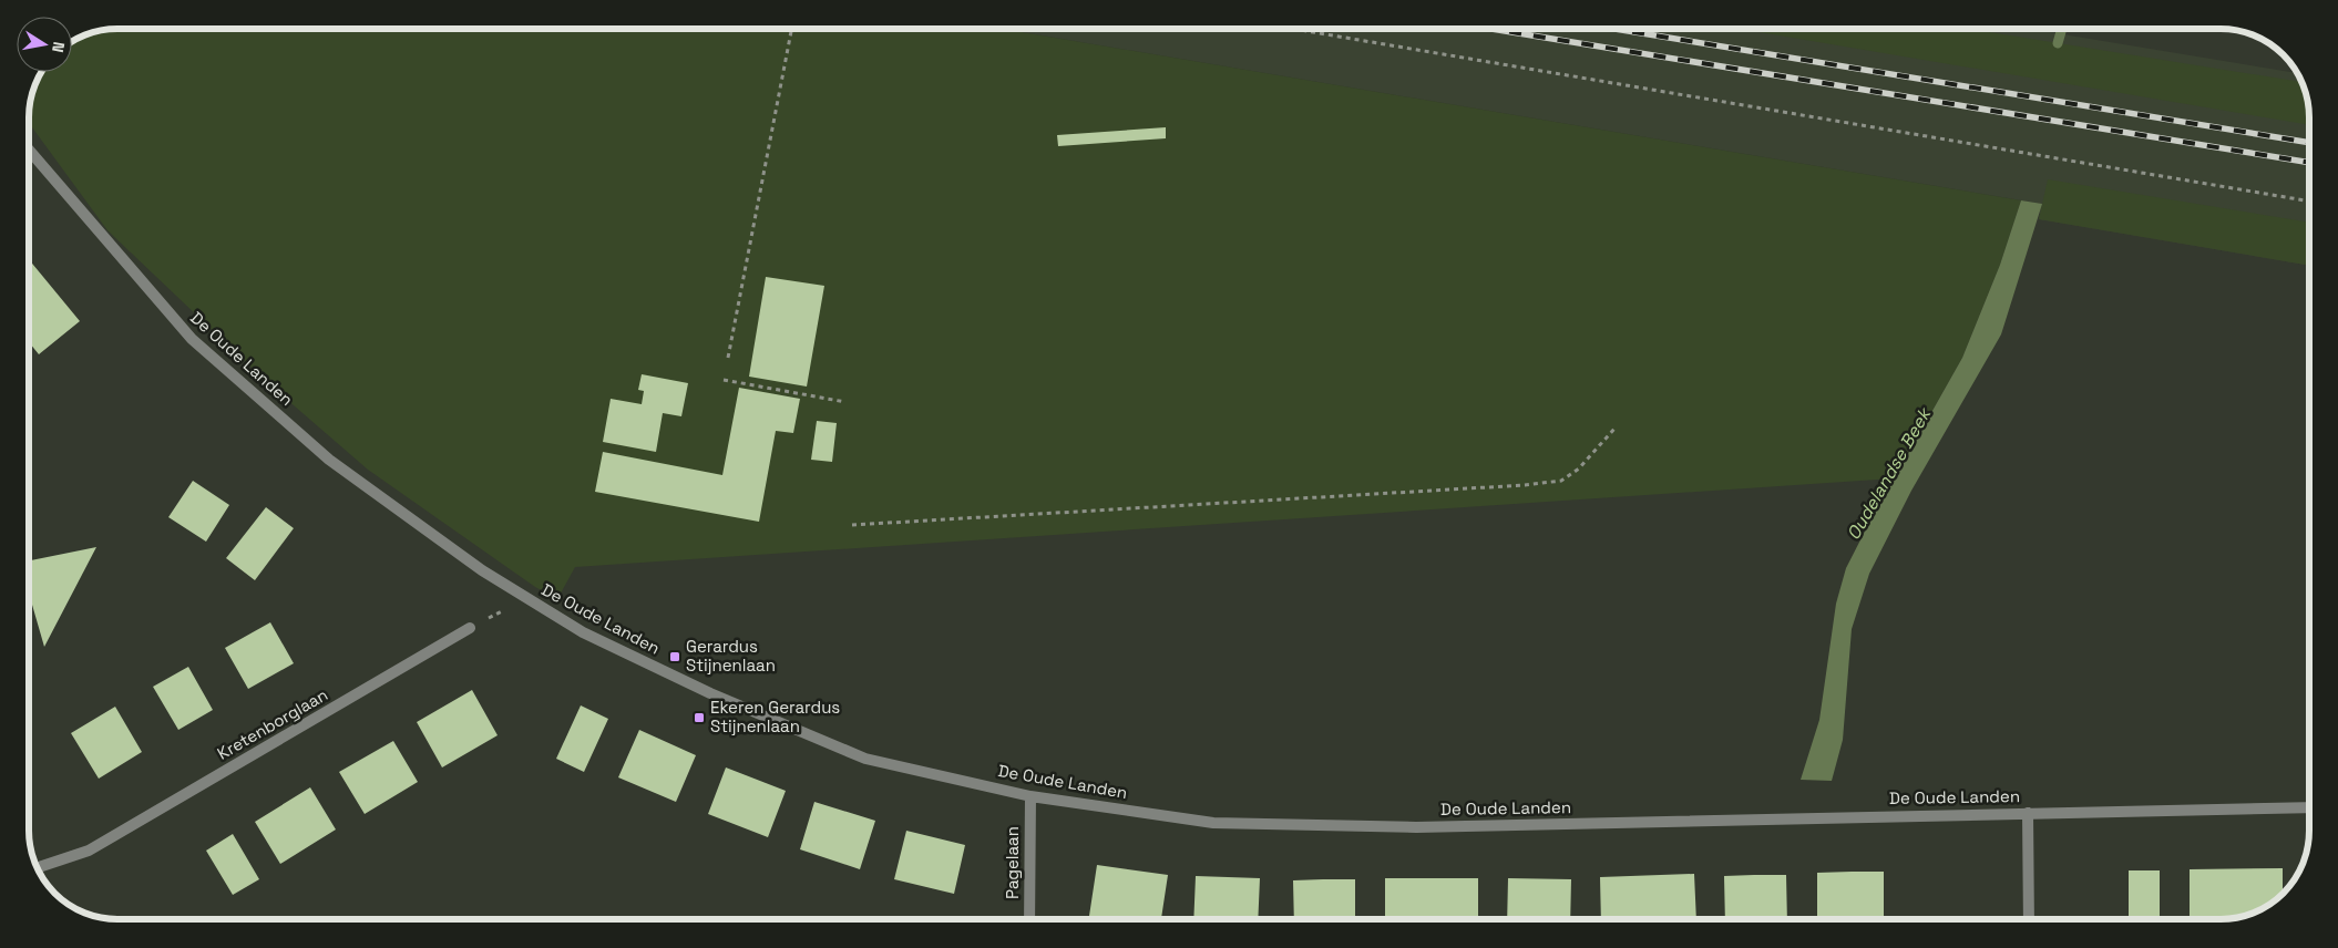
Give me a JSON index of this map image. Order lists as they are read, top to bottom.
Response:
{
  "streets": {
    "street": ["De Oude Landen", "Kretenborglaan", "Pagelaan"]
  },
  "crossings": [
    ["De Oude Landen", "Pagelaan"]
  ],
  "water": ["Oudelandse Beek"],
  "places": {
    "transit": ["Gerardus Stijnenlaan", "Ekeren Gerardus Stijnenlaan"]
  },
  "north": "right"
}
